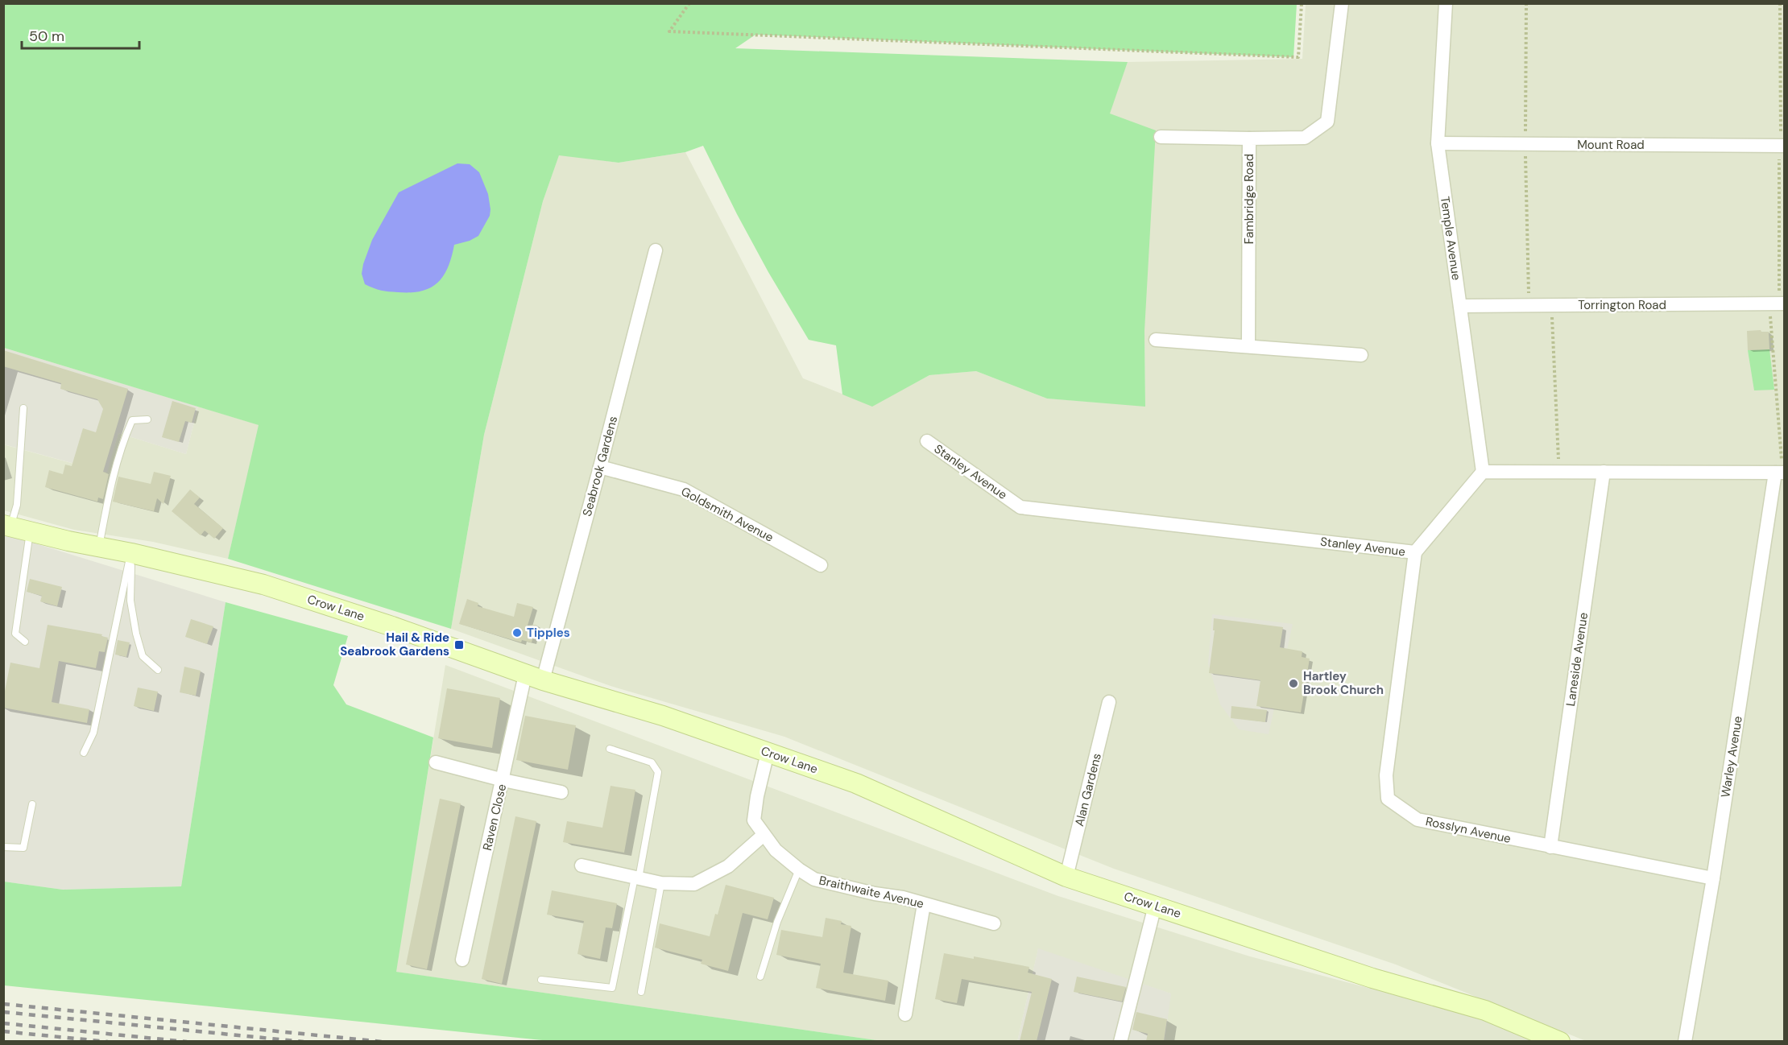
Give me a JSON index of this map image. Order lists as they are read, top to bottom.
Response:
{
  "streets": {
    "street": [
      "Mount Road",
      "Fambridge Road",
      "Temple Avenue",
      "Torrington Road",
      "Seabrook Gardens",
      "Stanley Avenue",
      "Goldsmith Avenue",
      "Crow Lane",
      "Laneside Avenue",
      "Warley Avenue",
      "Alan Gardens",
      "Raven Close",
      "Rosslyn Avenue",
      "Braithwaite Avenue"
    ]
  },
  "crossings": [
    ["Mount Road", "Temple Avenue"],
    ["Temple Avenue", "Torrington Road"],
    ["Temple Avenue", "Stanley Avenue"],
    ["Seabrook Gardens", "Goldsmith Avenue"],
    ["Seabrook Gardens", "Crow Lane"],
    ["Seabrook Gardens", "Raven Close"],
    ["Stanley Avenue", "Rosslyn Avenue"],
    ["Crow Lane", "Alan Gardens"],
    ["Crow Lane", "Raven Close"],
    ["Crow Lane", "Braithwaite Avenue"],
    ["Laneside Avenue", "Rosslyn Avenue"],
    ["Warley Avenue", "Rosslyn Avenue"]
  ],
  "places": {
    "other": ["Tipples", "Hartley Brook Church"],
    "transit": ["Hail & Ride Seabrook Gardens"]
  },
  "scale_bar": "50 m"
}
